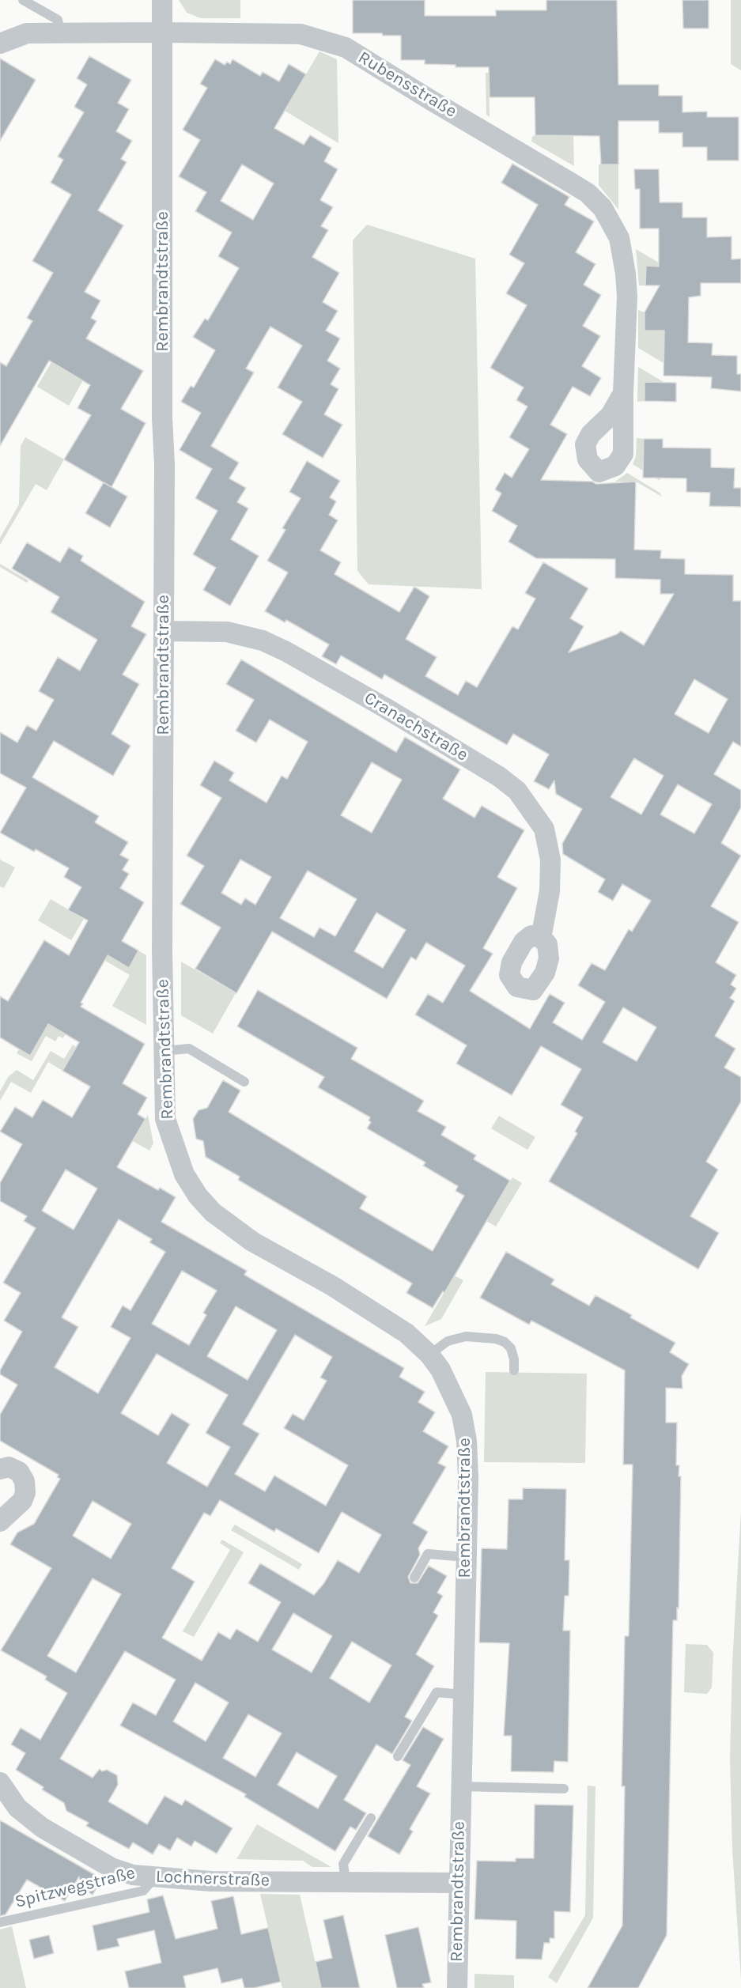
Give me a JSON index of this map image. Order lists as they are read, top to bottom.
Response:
{
  "streets": {
    "street": [
      "Rubensstraße",
      "Rembrandtstraße",
      "Cranachstraße",
      "Lochnerstraße"
    ],
    "lane": ["Spitzwegstraße"]
  },
  "crossings": [
    ["Rubensstraße", "Rembrandtstraße"],
    ["Rembrandtstraße", "Cranachstraße"],
    ["Rembrandtstraße", "Lochnerstraße"],
    ["Lochnerstraße", "Spitzwegstraße"]
  ]
}
